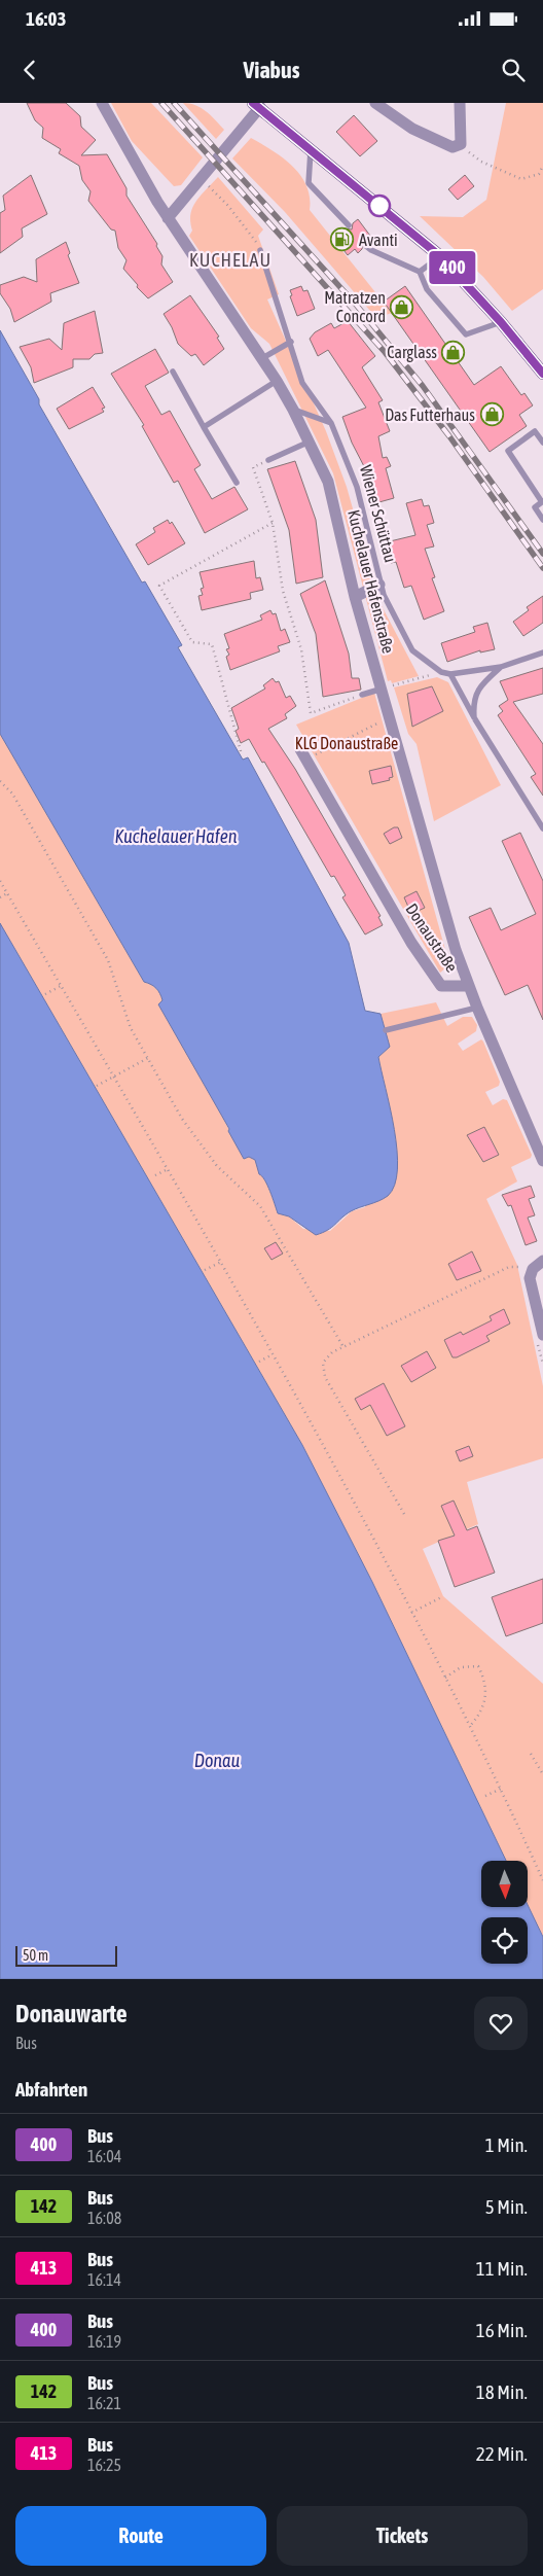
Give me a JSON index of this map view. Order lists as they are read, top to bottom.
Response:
{
  "streets": {
    "street": ["Wiener Schüttau", "Kuchelauer Hafenstraße", "Donaustraße"]
  },
  "crossings": [
    ["Wiener Schüttau", "Kuchelauer Hafenstraße"],
    ["Kuchelauer Hafenstraße", "Donaustraße"]
  ],
  "districts": ["KUCHELAU"],
  "water": ["Kuchelauer Hafen", "Donau"],
  "parks": ["KLG Donaustraße"],
  "places": {
    "fuel station": ["Avanti"],
    "shop": ["Matratzen Concord", "Carglass", "Das Futterhaus"]
  },
  "lines": ["bus line 400"],
  "scale_bar": "50 m",
  "north": "bottom",
  "page": {
    "status": "16:03",
    "header": "Viabus",
    "on_map": "400",
    "scale": "50 m",
    "heading": [
      ["Donauwarte", "Bus"],
      "Abfahrten"
    ],
    "list": [
      {
        "mark": "400",
        "name": "Bus",
        "note": "16:04",
        "value": "1 Min."
      },
      {
        "mark": "142",
        "name": "Bus",
        "note": "16:08",
        "value": "5 Min."
      },
      {
        "mark": "413",
        "name": "Bus",
        "note": "16:14",
        "value": "11 Min."
      },
      {
        "mark": "400",
        "name": "Bus",
        "note": "16:19",
        "value": "16 Min."
      },
      {
        "mark": "142",
        "name": "Bus",
        "note": "16:21",
        "value": "18 Min."
      },
      {
        "mark": "413",
        "name": "Bus",
        "note": "16:25",
        "value": "22 Min."
      }
    ],
    "buttons": ["Route", "Tickets"]
  }
}
